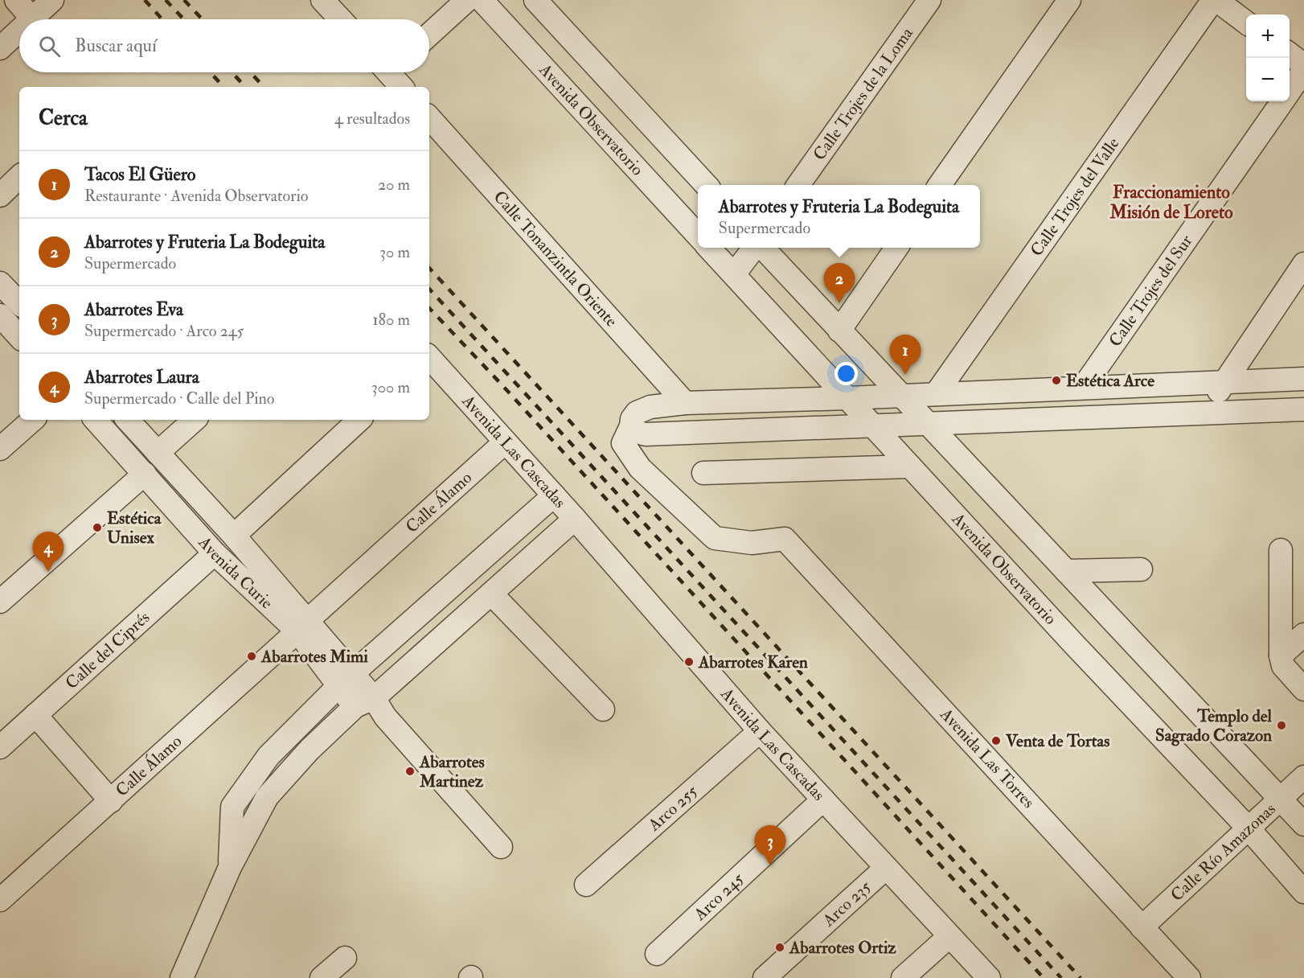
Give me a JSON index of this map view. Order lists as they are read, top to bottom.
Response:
{
  "streets": {
    "street": [
      "Calle Trojes de la Loma",
      "Avenida Observatorio",
      "Calle Trojes del Valle",
      "Calle Tonanzintla Oriente",
      "Calle Trojes del Sur",
      "Avenida Las Cascadas",
      "Calle Álamo",
      "Avenida Curie",
      "Calle del Ciprés",
      "Avenida Las Torres",
      "Arco 255",
      "Calle Río Amazonas",
      "Arco 245",
      "Arco 235"
    ]
  },
  "crossings": [
    ["Avenida Observatorio", "Calle Río Amazonas"],
    ["Avenida Las Cascadas", "Calle Álamo"],
    ["Avenida Las Cascadas", "Arco 255"],
    ["Avenida Las Cascadas", "Arco 245"],
    ["Avenida Las Cascadas", "Arco 235"],
    ["Calle Álamo", "Avenida Curie"],
    ["Avenida Curie", "Calle del Ciprés"],
    ["Avenida Las Torres", "Calle Río Amazonas"]
  ],
  "districts": ["Fraccionamiento Misión de Loreto"],
  "places": [
    "Estética Arce",
    "Estética Unisex",
    "Abarrotes Mimi",
    "Abarrotes Karen",
    "Templo del Sagrado Corazon",
    "Venta de Tortas",
    "Abarrotes Martinez",
    "Abarrotes Ortiz"
  ],
  "page": {
    "map_buttons": ["+", "−"],
    "search": "Buscar aquí",
    "heading": ["Cerca", "4 resultados"],
    "list": [
      {
        "mark": "1",
        "name": "Tacos El Güero",
        "note": "Restaurante · Avenida Observatorio",
        "value": "20 m"
      },
      {
        "mark": "2",
        "name": "Abarrotes y Fruteria La Bodeguita",
        "note": "Supermercado",
        "value": "30 m"
      },
      {
        "mark": "3",
        "name": "Abarrotes Eva",
        "note": "Supermercado · Arco 245",
        "value": "180 m"
      },
      {
        "mark": "4",
        "name": "Abarrotes Laura",
        "note": "Supermercado · Calle del Pino",
        "value": "300 m"
      }
    ],
    "popup": ["Abarrotes y Fruteria La Bodeguita", "Supermercado"],
    "pins": [
      "2",
      "1",
      "4",
      "3"
    ]
  }
}
